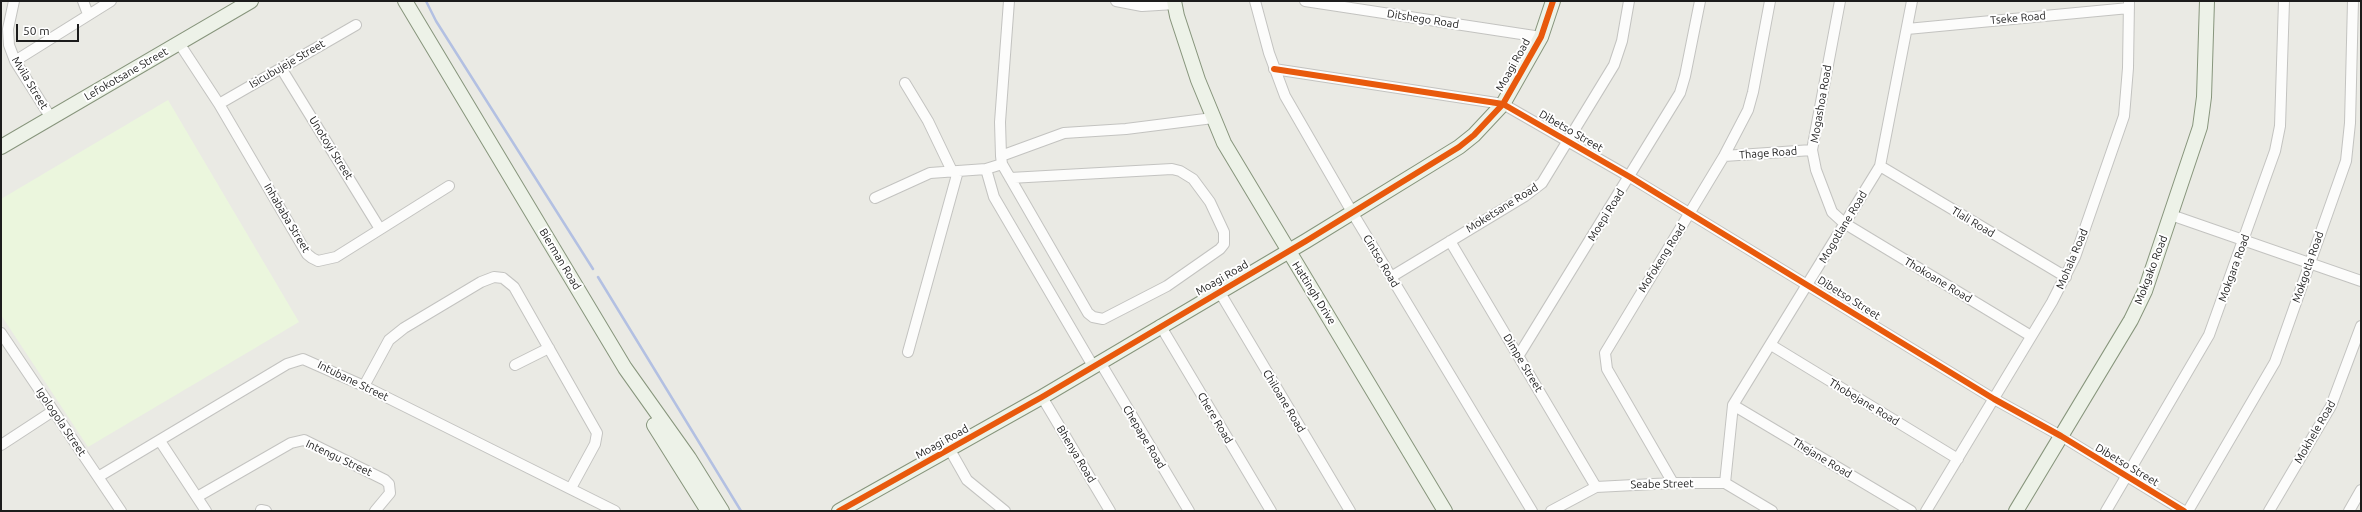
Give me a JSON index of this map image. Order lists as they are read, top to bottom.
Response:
{
  "streets": {
    "street": [
      "Tseke Road",
      "Ditshego Road",
      "Isicubujeje Street",
      "Moagi Road",
      "Lefokotsane Street",
      "Mvila Street",
      "Mogashoa Road",
      "Dibetso Street",
      "Unotoyi Street",
      "Thage Road",
      "Moketsane Road",
      "Moepi Road",
      "Inhababa Street",
      "Tlali Road",
      "Mogotlane Road",
      "Mofokeng Road",
      "Bierman Road",
      "Mohala Road",
      "Cintso Road",
      "Mokgotla Road",
      "Mokgara Road",
      "Mokgako Road",
      "Thokoane Road",
      "Hattingh Drive",
      "Dimpe Street",
      "Intubane Street",
      "Chiloane Road",
      "Thobejane Road",
      "Chere Road",
      "Igologola Street",
      "Mokhele Road",
      "Chepape Road",
      "Bhenya Road",
      "Intengu Street",
      "Thejane Road",
      "Seabe Street"
    ]
  },
  "crossings": [
    ["Tseke Road", "Mogotlane Road"],
    ["Tseke Road", "Mohala Road"],
    ["Ditshego Road", "Moagi Road"],
    ["Isicubujeje Street", "Unotoyi Street"],
    ["Isicubujeje Street", "Inhababa Street"],
    ["Moagi Road", "Dibetso Street"],
    ["Moagi Road", "Cintso Road"],
    ["Moagi Road", "Hattingh Drive"],
    ["Moagi Road", "Chiloane Road"],
    ["Moagi Road", "Chere Road"],
    ["Moagi Road", "Chepape Road"],
    ["Moagi Road", "Bhenya Road"],
    ["Lefokotsane Street", "Mvila Street"],
    ["Lefokotsane Street", "Inhababa Street"],
    ["Mogashoa Road", "Thage Road"],
    ["Mogashoa Road", "Mogotlane Road"],
    ["Mogashoa Road", "Thokoane Road"],
    ["Dibetso Street", "Moketsane Road"],
    ["Dibetso Street", "Moepi Road"],
    ["Dibetso Street", "Mogotlane Road"],
    ["Dibetso Street", "Mofokeng Road"],
    ["Dibetso Street", "Mohala Road"],
    ["Dibetso Street", "Mokgara Road"],
    ["Dibetso Street", "Mokgako Road"],
    ["Unotoyi Street", "Inhababa Street"],
    ["Thage Road", "Mofokeng Road"],
    ["Moketsane Road", "Cintso Road"],
    ["Moketsane Road", "Dimpe Street"],
    ["Moepi Road", "Dimpe Street"],
    ["Tlali Road", "Mogotlane Road"],
    ["Tlali Road", "Mohala Road"],
    ["Mogotlane Road", "Thokoane Road"],
    ["Mogotlane Road", "Thobejane Road"],
    ["Mogotlane Road", "Thejane Road"],
    ["Mogotlane Road", "Seabe Street"],
    ["Mofokeng Road", "Seabe Street"],
    ["Mohala Road", "Thokoane Road"],
    ["Mohala Road", "Thobejane Road"],
    ["Dimpe Street", "Seabe Street"],
    ["Intubane Street", "Igologola Street"]
  ],
  "scale_bar": "50 m"
}
